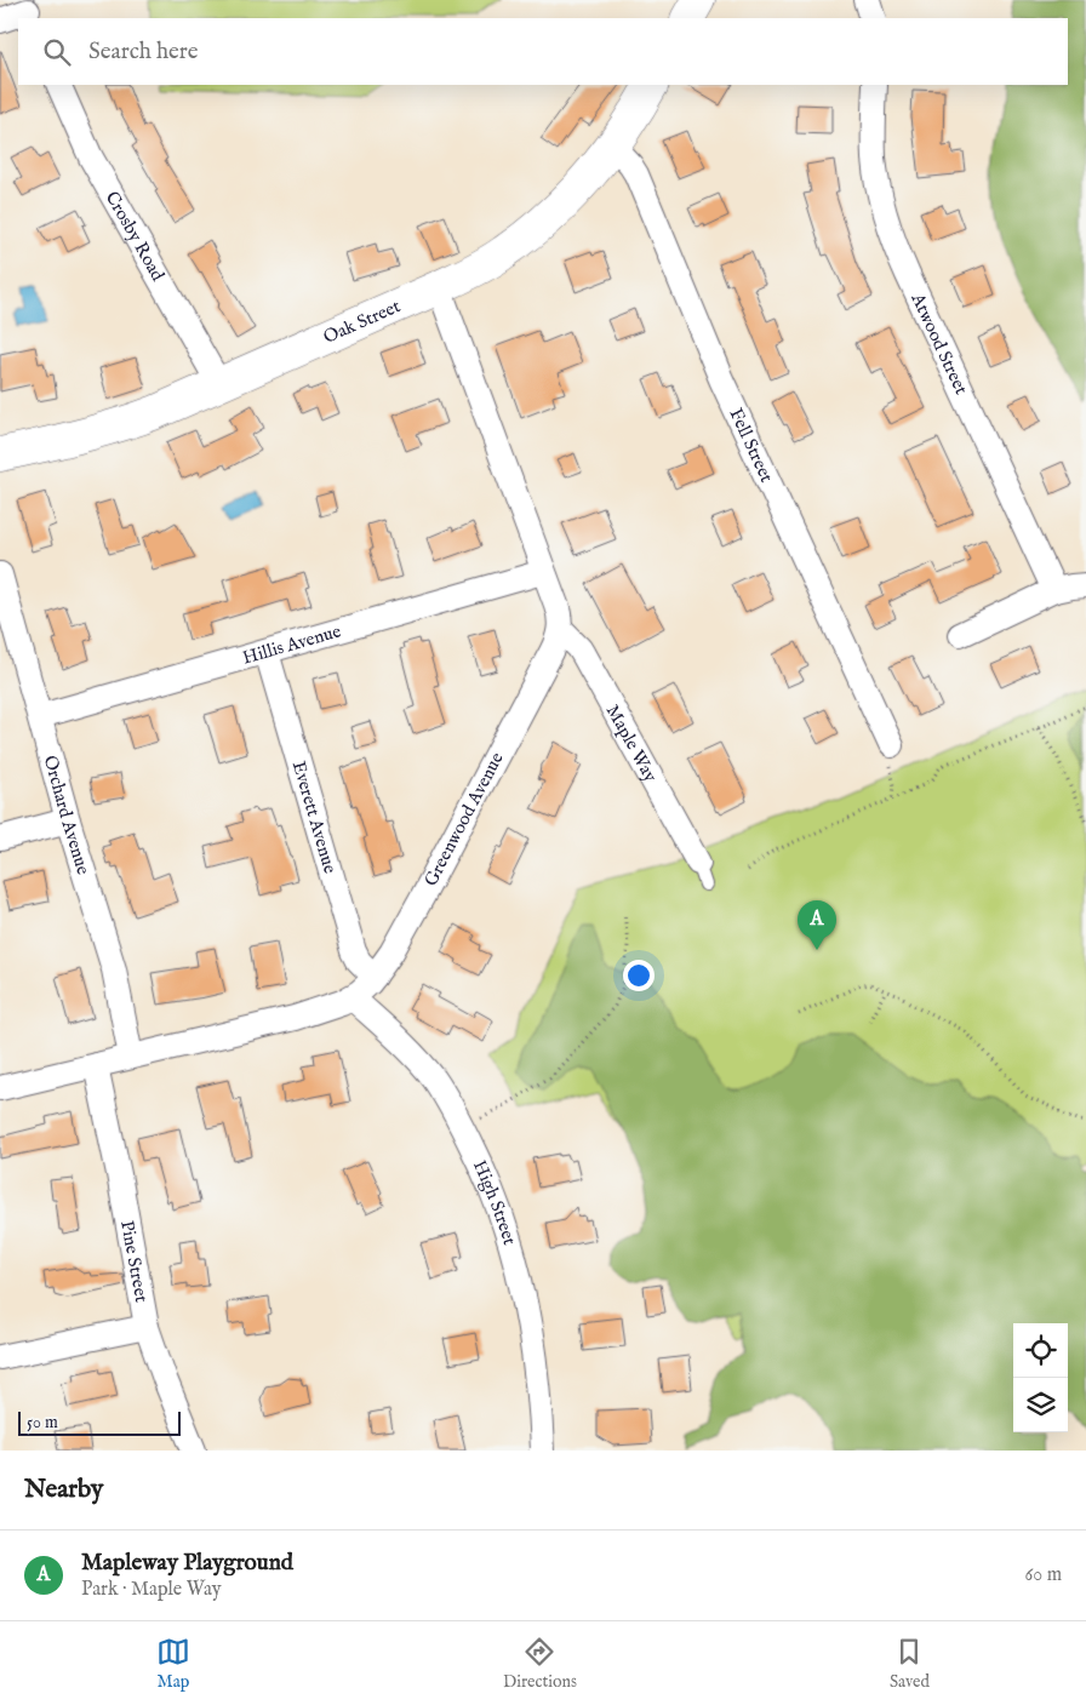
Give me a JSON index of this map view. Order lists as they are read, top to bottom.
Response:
{
  "streets": {
    "street": [
      "Crosby Road",
      "Oak Street",
      "Atwood Street",
      "Fell Street",
      "Hillis Avenue",
      "Maple Way",
      "Orchard Avenue",
      "Everett Avenue",
      "Greenwood Avenue",
      "High Street",
      "Pine Street"
    ]
  },
  "crossings": [
    ["Crosby Road", "Oak Street"],
    ["Oak Street", "Fell Street"],
    ["Hillis Avenue", "Orchard Avenue"],
    ["Hillis Avenue", "Everett Avenue"],
    ["Maple Way", "Greenwood Avenue"],
    ["Orchard Avenue", "Greenwood Avenue"],
    ["Everett Avenue", "Greenwood Avenue"],
    ["Greenwood Avenue", "High Street"],
    ["Greenwood Avenue", "Pine Street"]
  ],
  "scale_bar": "50 m",
  "page": {
    "search": "Search here",
    "pins": "A",
    "scale": "50 m",
    "heading": "Nearby",
    "list": [
      {
        "mark": "A",
        "name": "Mapleway Playground",
        "note": "Park · Maple Way",
        "value": "60 m"
      }
    ],
    "nav": ["Map", "Directions", "Saved"]
  }
}
